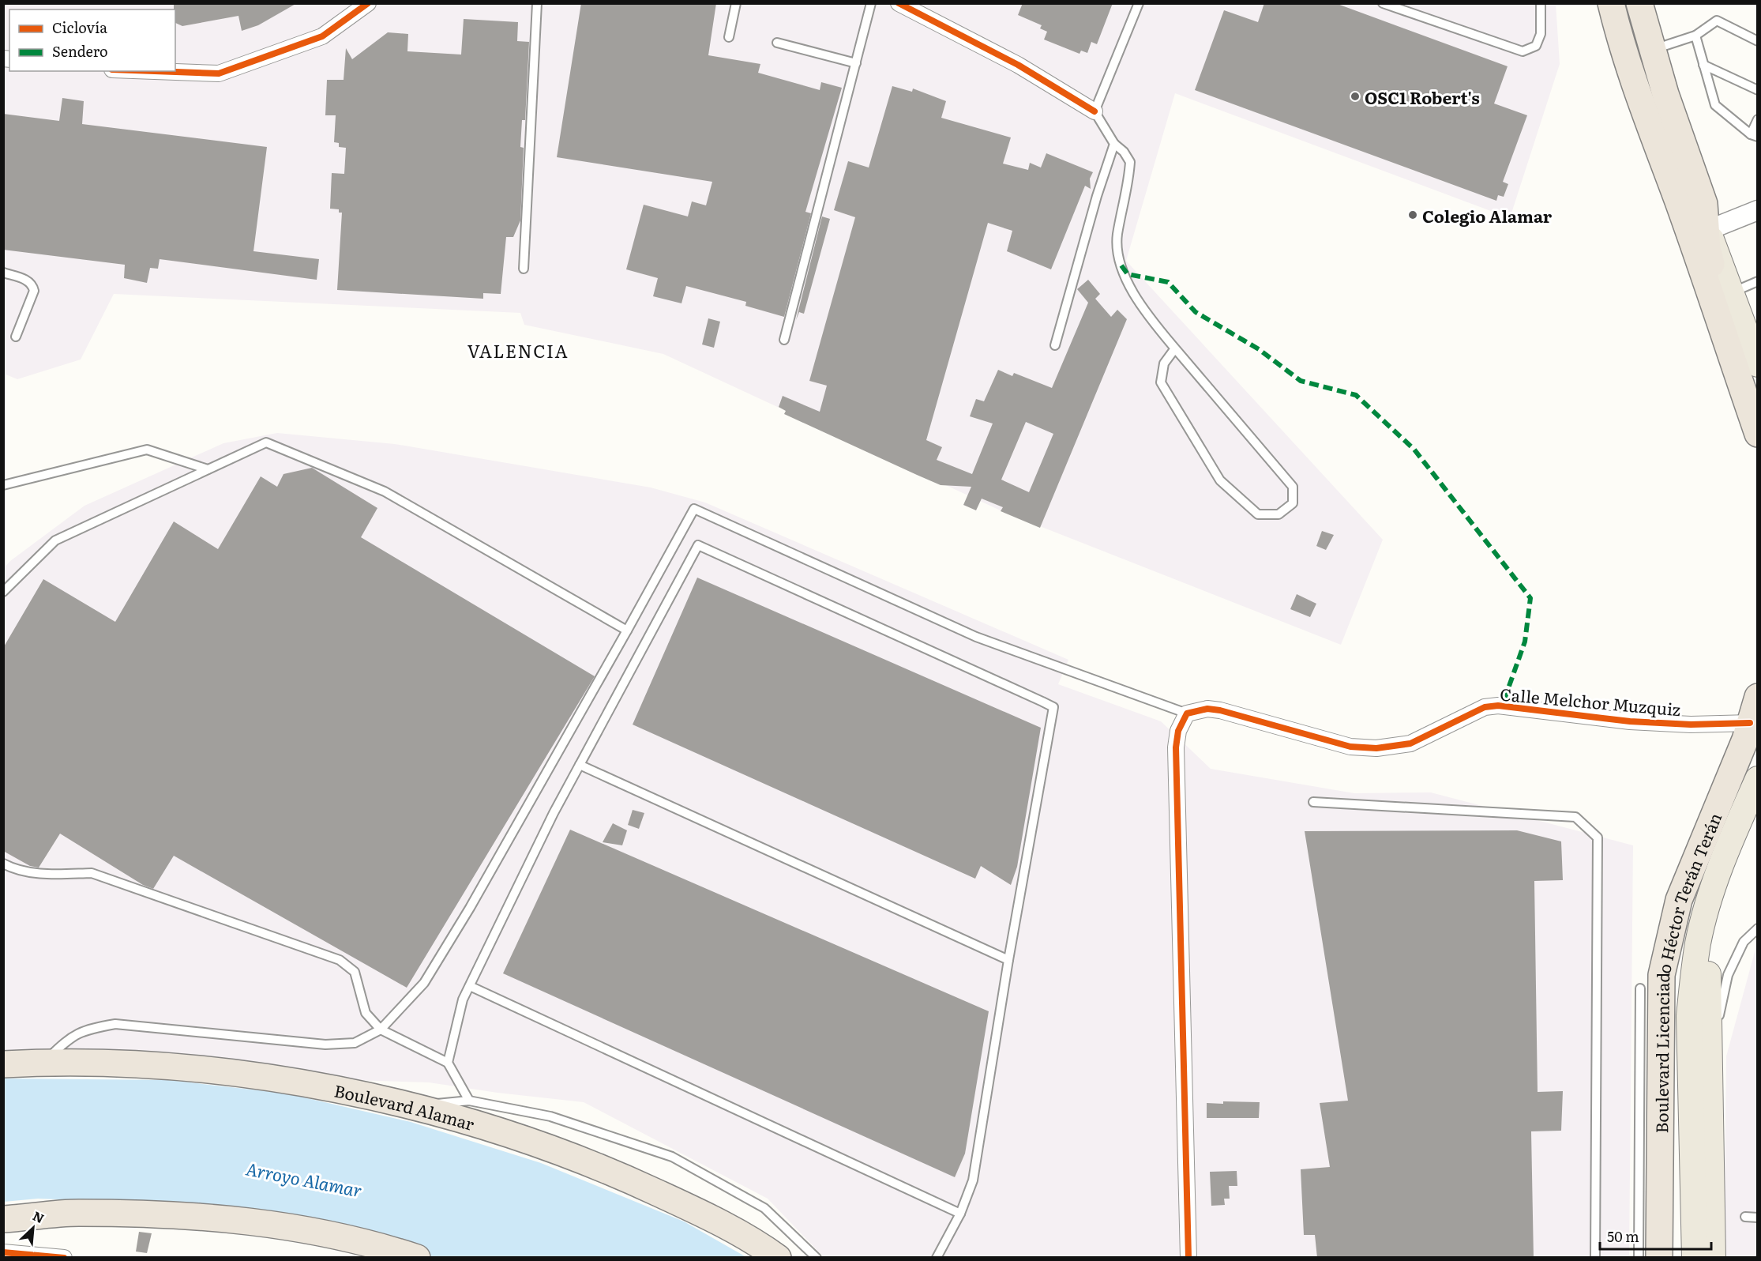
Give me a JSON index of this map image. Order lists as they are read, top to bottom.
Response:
{
  "streets": {
    "highway": ["Boulevard Licenciado Héctor Terán Terán", "Boulevard Alamar"],
    "street": ["Calle Melchor Muzquiz"]
  },
  "crossings": [
    ["Calle Melchor Muzquiz", "Boulevard Licenciado Héctor Terán Terán"]
  ],
  "districts": ["VALENCIA"],
  "water": ["Arroyo Alamar"],
  "places": ["OSC1 Robert's", "Colegio Alamar"],
  "legend": ["Ciclovía", "Sendero"],
  "scale_bar": "50 m",
  "north": "top right"
}
